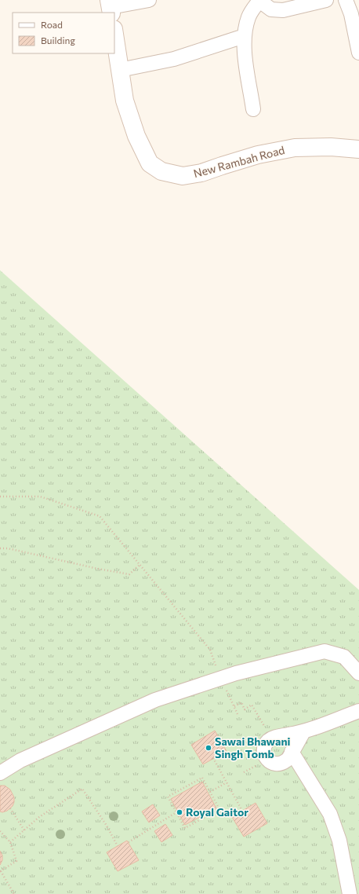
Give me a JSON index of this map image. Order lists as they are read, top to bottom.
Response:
{
  "streets": {
    "street": ["New Rambah Road"]
  },
  "places": ["Sawai Bhawani Singh Tomb", "Royal Gaitor"],
  "legend": ["Road", "Building"]
}
